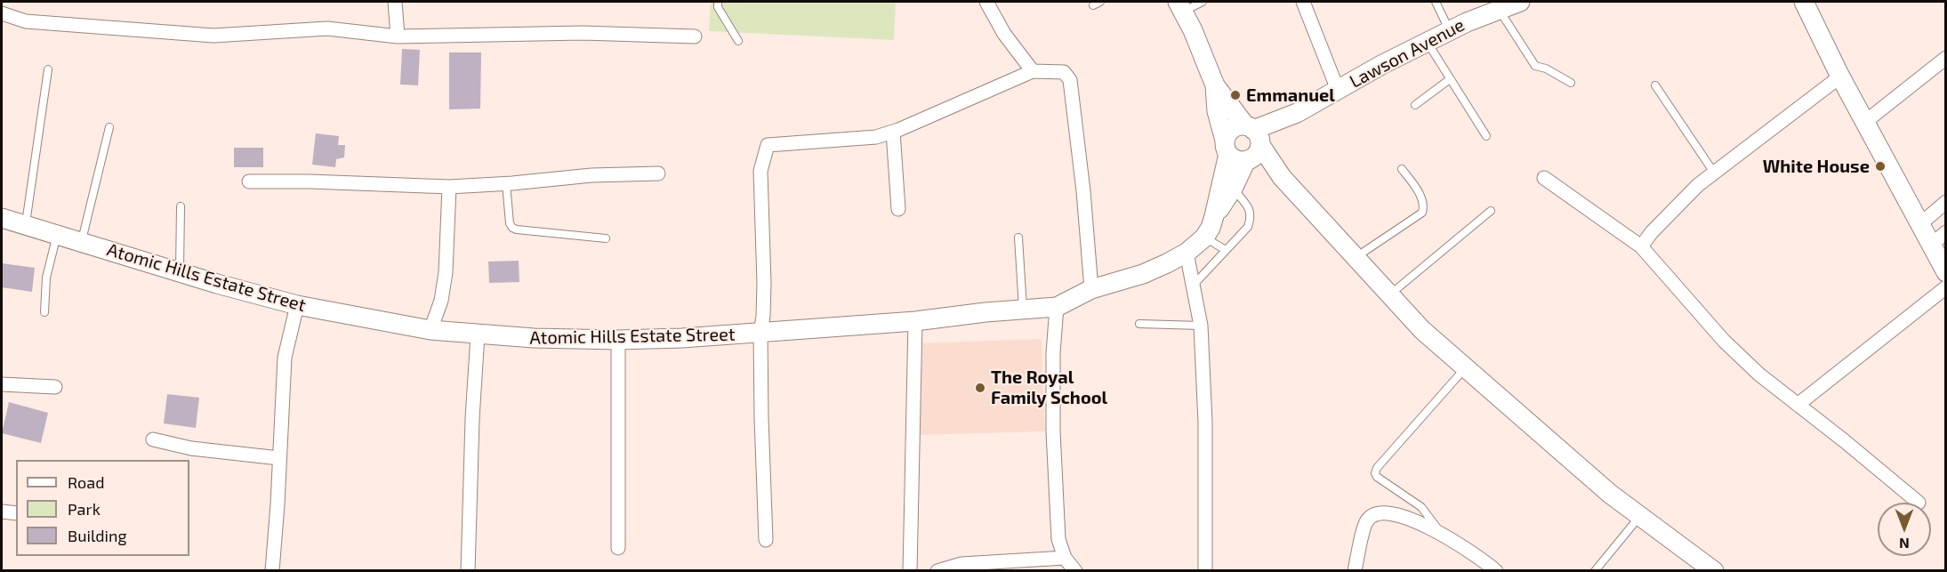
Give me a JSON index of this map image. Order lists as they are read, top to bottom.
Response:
{
  "streets": {
    "street": ["Lawson Avenue", "Atomic Hills Estate Street"]
  },
  "crossings": [
    ["Lawson Avenue", "Atomic Hills Estate Street"]
  ],
  "places": ["Emmanuel", "White House", "The Royal Family School"],
  "legend": ["Road", "Park", "Building"],
  "north": "bottom"
}
